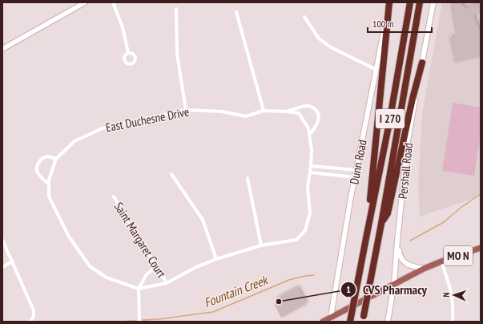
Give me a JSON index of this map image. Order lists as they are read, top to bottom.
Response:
{
  "streets": {
    "highway": ["I 270"],
    "main road": ["MO N"],
    "street": [
      "East Duchesne Drive",
      "Dunn Road",
      "Pershall Road",
      "Saint Margaret Court"
    ]
  },
  "crossings": [
    ["Dunn Road", "MO N"],
    ["Pershall Road", "MO N"]
  ],
  "water": ["Fountain Creek"],
  "places": ["CVS Pharmacy"],
  "scale_bar": "100 m",
  "north": "left"
}
